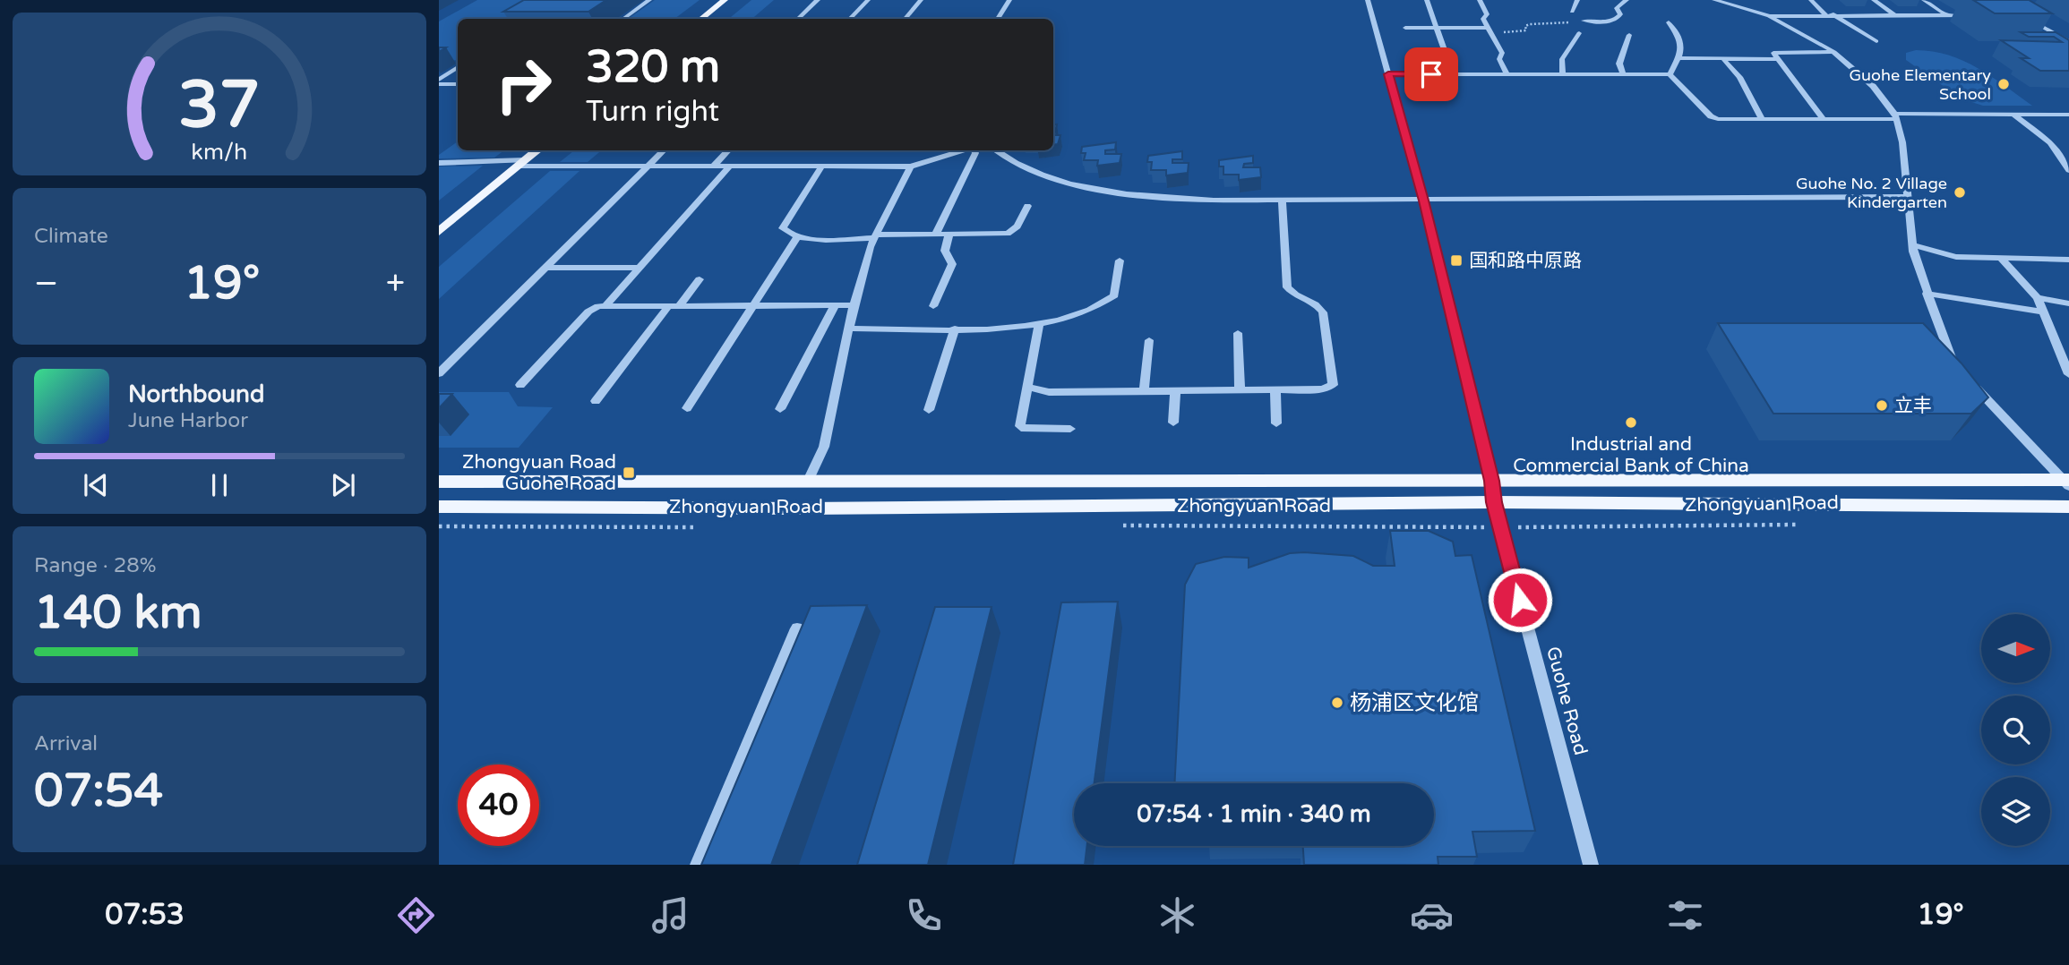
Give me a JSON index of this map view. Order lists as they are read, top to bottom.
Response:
{
  "streets": {
    "main road": ["Zhongyuan Road"],
    "street": ["Guohe Road"]
  },
  "crossings": [
    ["Zhongyuan Road", "Guohe Road"]
  ],
  "places": {
    "other": [
      "Guohe Elementary School",
      "Guohe No. 2 Village Kindergarten",
      "立丰",
      "Industrial and Commercial Bank of China",
      "杨浦区文化馆"
    ],
    "transit": ["国和路中原路", "Zhongyuan Road Guohe Road"]
  },
  "north": "right",
  "page": {
    "turn": ["320 m", "Turn right"],
    "tile": [
      "Climate",
      ["Range · 28%", "140 km"],
      ["Arrival", "07:54"]
    ],
    "heat": ["−", "19°", "+"],
    "song": ["Northbound", "June Harbor"],
    "limit": "40",
    "trip": "07:54 · 1 min · 340 m",
    "tabs": ["07:53", "19°"],
    "gauge": ["37", "km/h"]
  }
}
